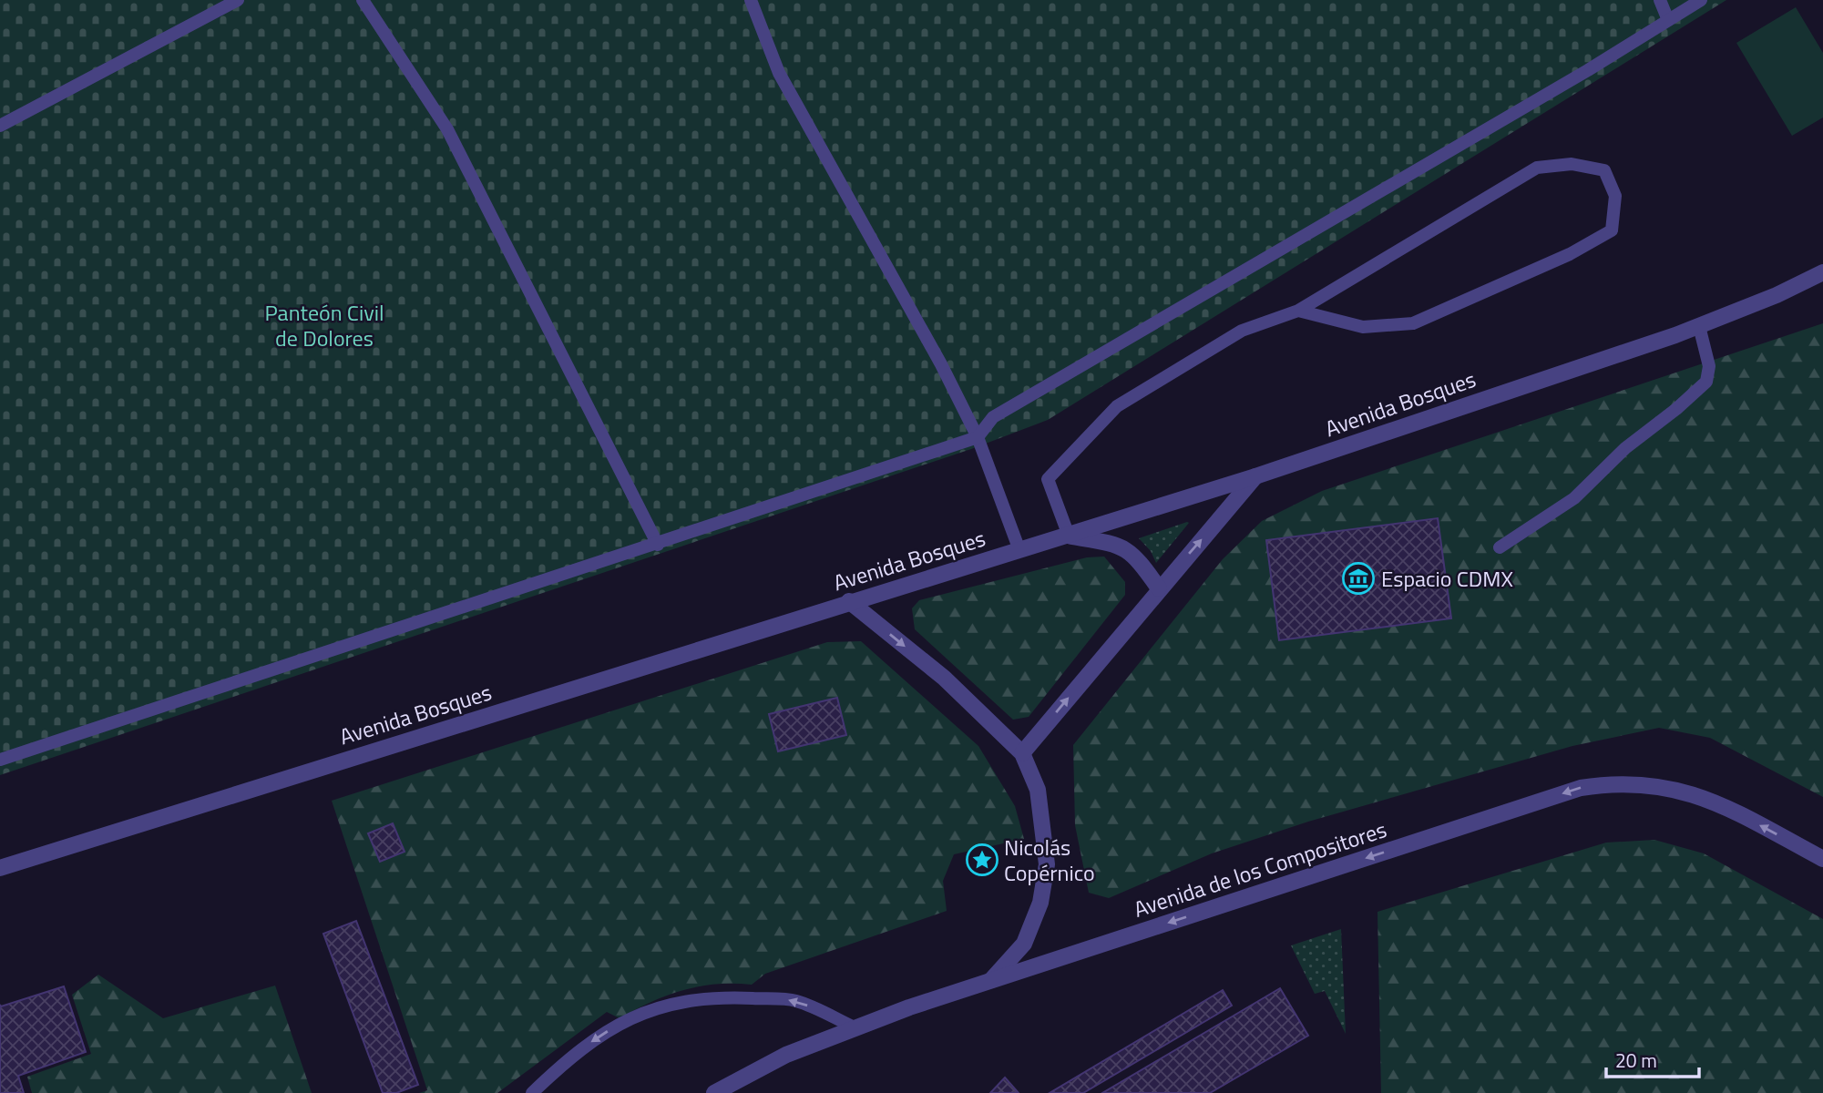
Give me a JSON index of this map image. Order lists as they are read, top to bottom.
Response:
{
  "streets": {
    "street": ["Avenida Bosques", "Avenida de los Compositores"]
  },
  "one_way": ["Avenida de los Compositores"],
  "parks": ["Panteón Civil de Dolores"],
  "places": {
    "museum": ["Espacio CDMX"],
    "place": ["Nicolás Copérnico"]
  },
  "scale_bar": "20 m"
}
